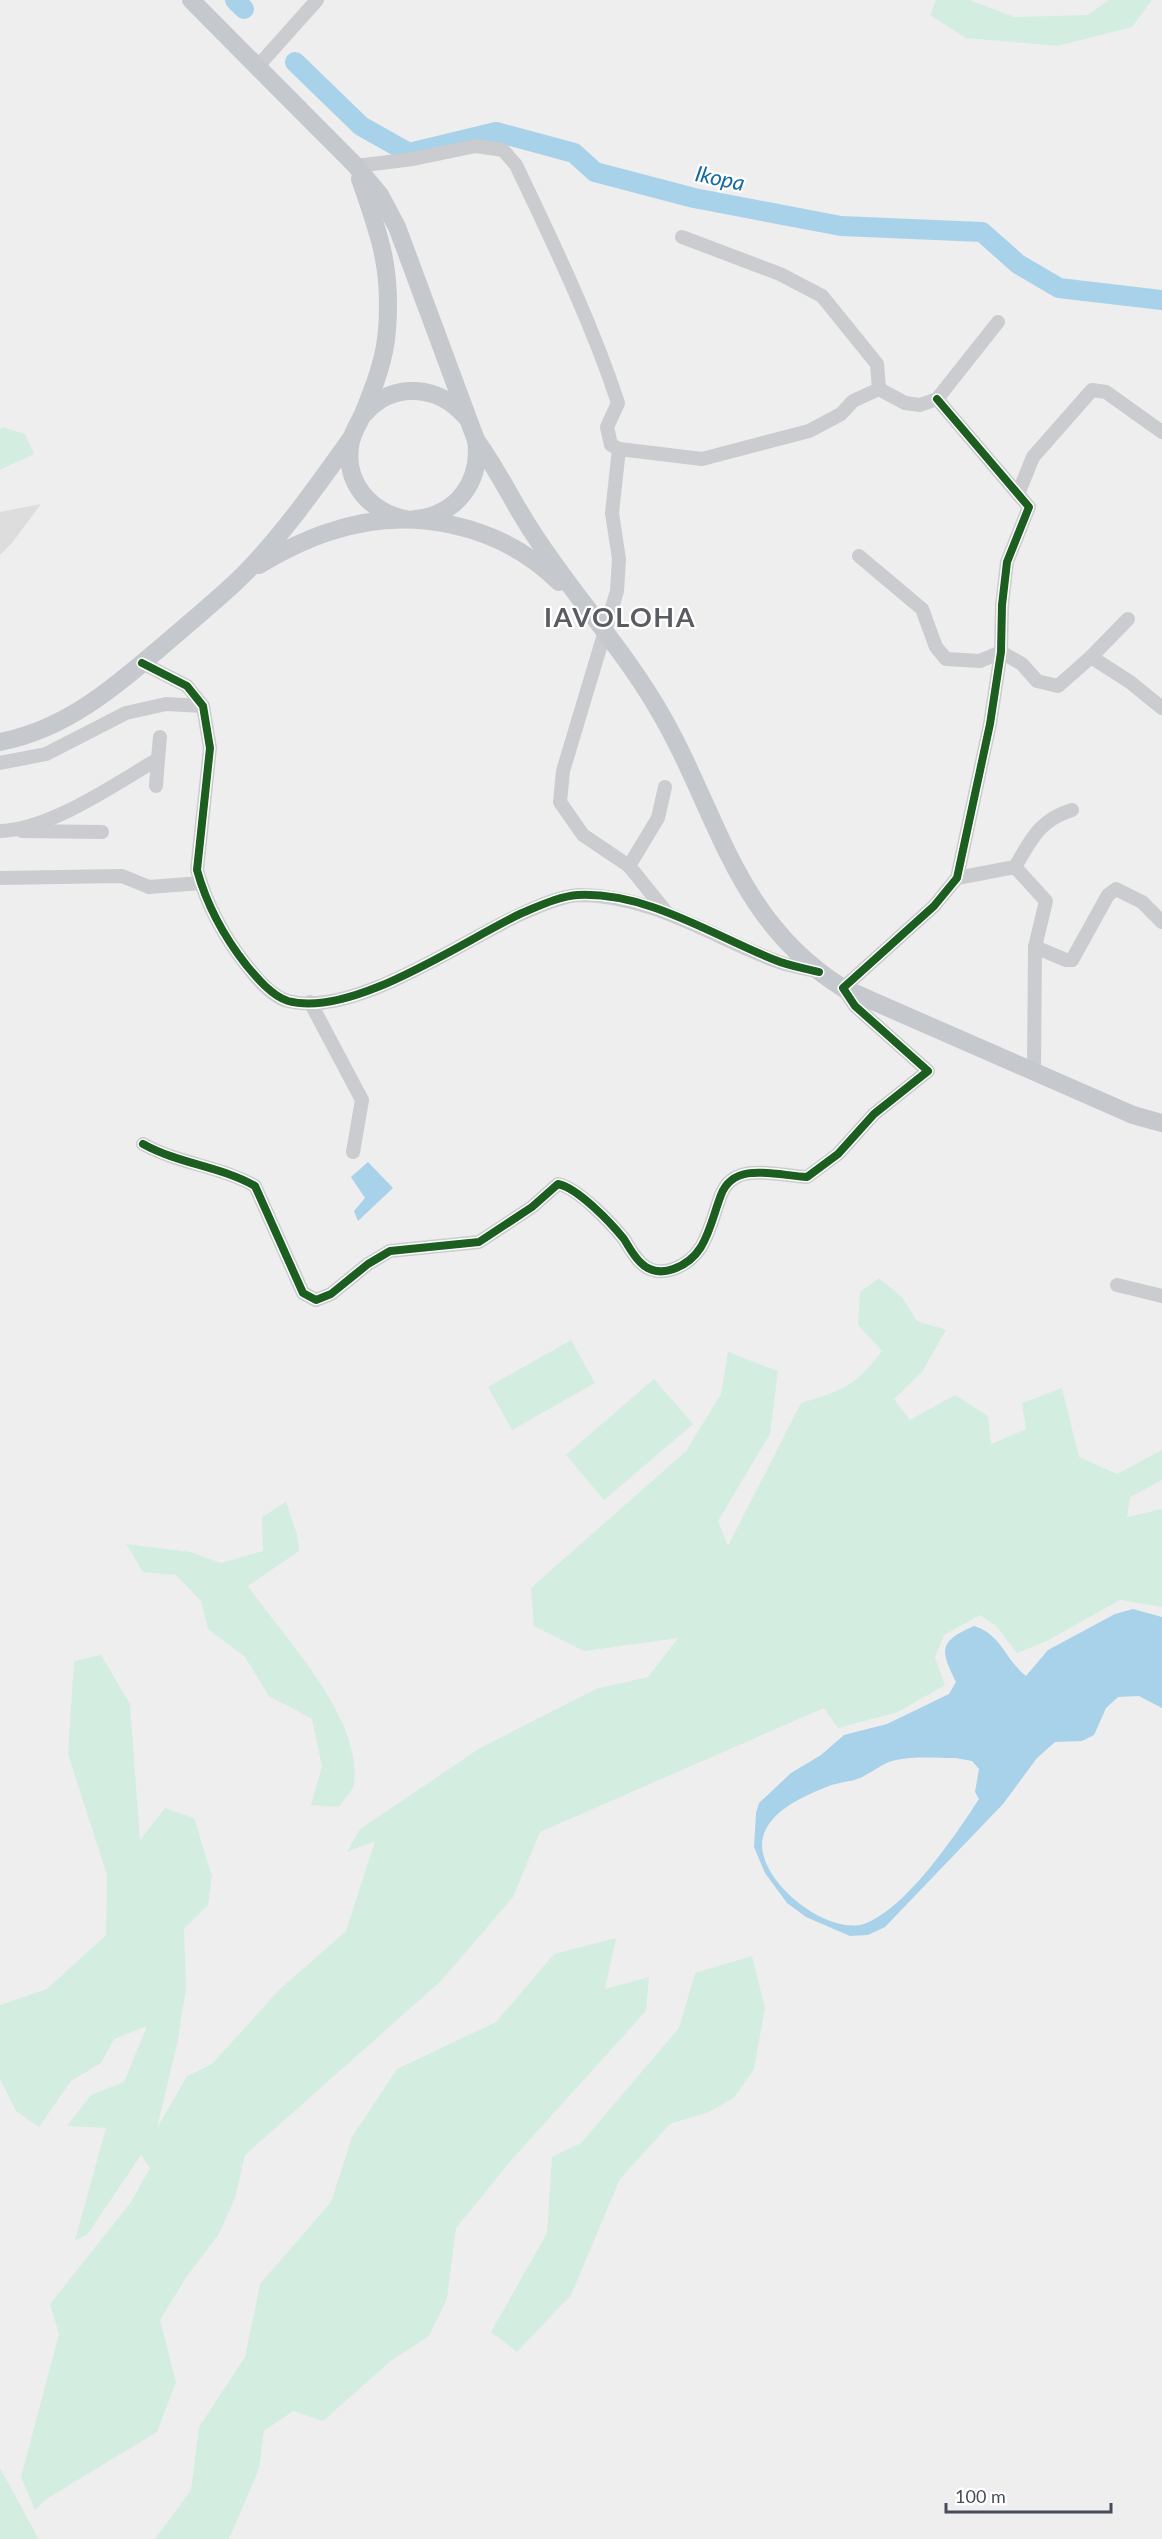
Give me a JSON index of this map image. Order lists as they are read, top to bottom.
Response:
{
  "districts": ["IAVOLOHA"],
  "water": ["Ikopa"],
  "scale_bar": "100 m"
}
